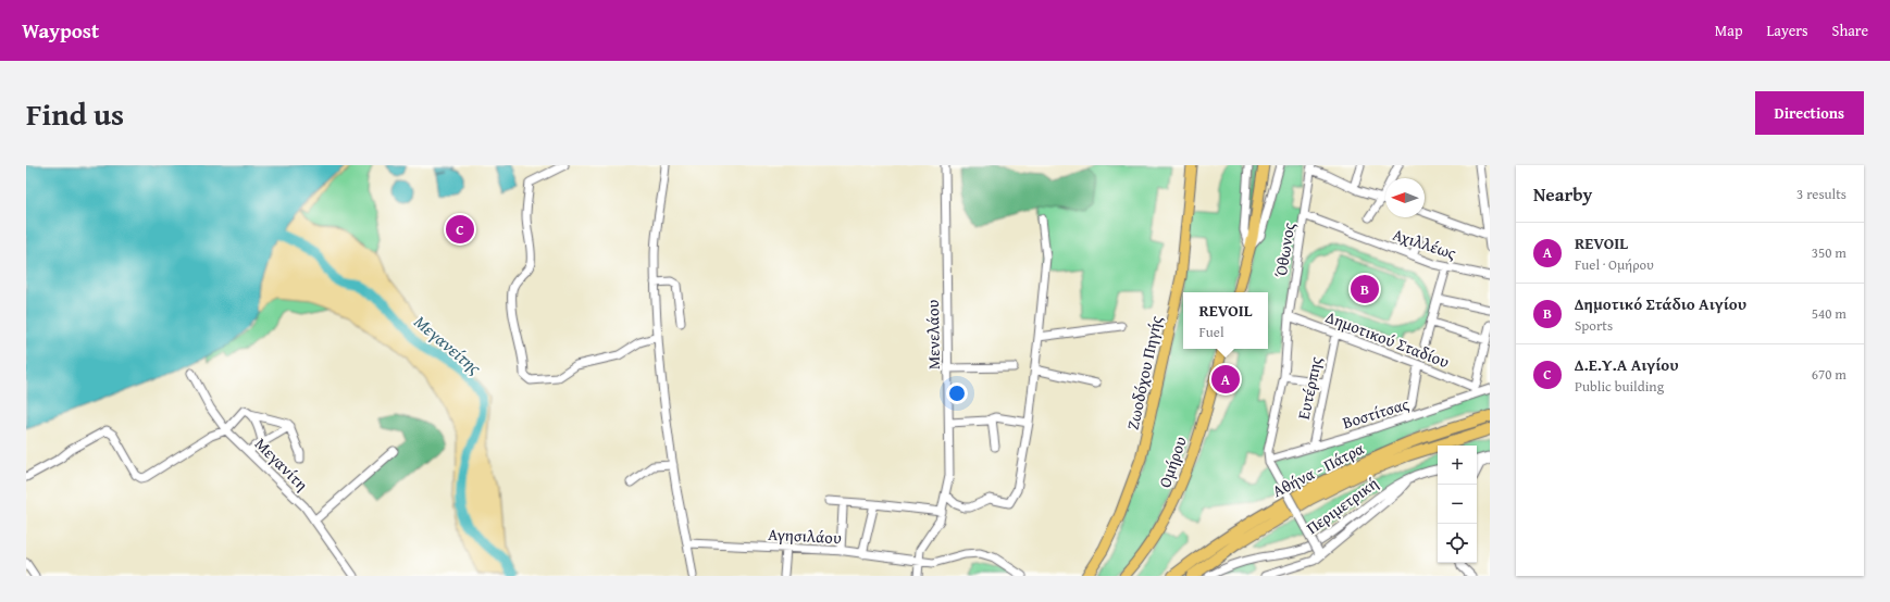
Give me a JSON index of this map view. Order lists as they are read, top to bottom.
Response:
{
  "streets": {
    "highway": ["Αθήνα - Πάτρα"],
    "main road": ["Ζωοδόχου Πηγής", "Ομήρου"],
    "street": [
      "Αχιλλέως",
      "Όθωνος",
      "Μενελάου",
      "Δημοτικού Σταδίου",
      "Ευτέρπης",
      "Βοστίτσας",
      "Μεγανίτη",
      "Περιμετρική",
      "Αγησιλάου"
    ]
  },
  "crossings": [
    ["Αχιλλέως", "Όθωνος"],
    ["Όθωνος", "Δημοτικού Σταδίου"],
    ["Όθωνος", "Βοστίτσας"],
    ["Μενελάου", "Αγησιλάου"],
    ["Δημοτικού Σταδίου", "Ευτέρπης"],
    ["Ευτέρπης", "Βοστίτσας"]
  ],
  "water": ["Μεγανείτης"],
  "north": "left",
  "page": {
    "header": "Waypost",
    "nav": ["Map", "Layers", "Share"],
    "title": "Find us",
    "buttons": "Directions",
    "heading": ["Nearby", "3 results"],
    "pins": ["C", "B", "A"],
    "list": [
      {
        "mark": "A",
        "name": "REVOIL",
        "note": "Fuel · Ομήρου",
        "value": "350 m"
      },
      {
        "mark": "B",
        "name": "Δημοτικό Στάδιο Αιγίου",
        "note": "Sports",
        "value": "540 m"
      },
      {
        "mark": "C",
        "name": "Δ.Ε.Υ.Α Αιγίου",
        "note": "Public building",
        "value": "670 m"
      }
    ],
    "popup": ["REVOIL", "Fuel"],
    "map_buttons": ["+", "−"]
  }
}
